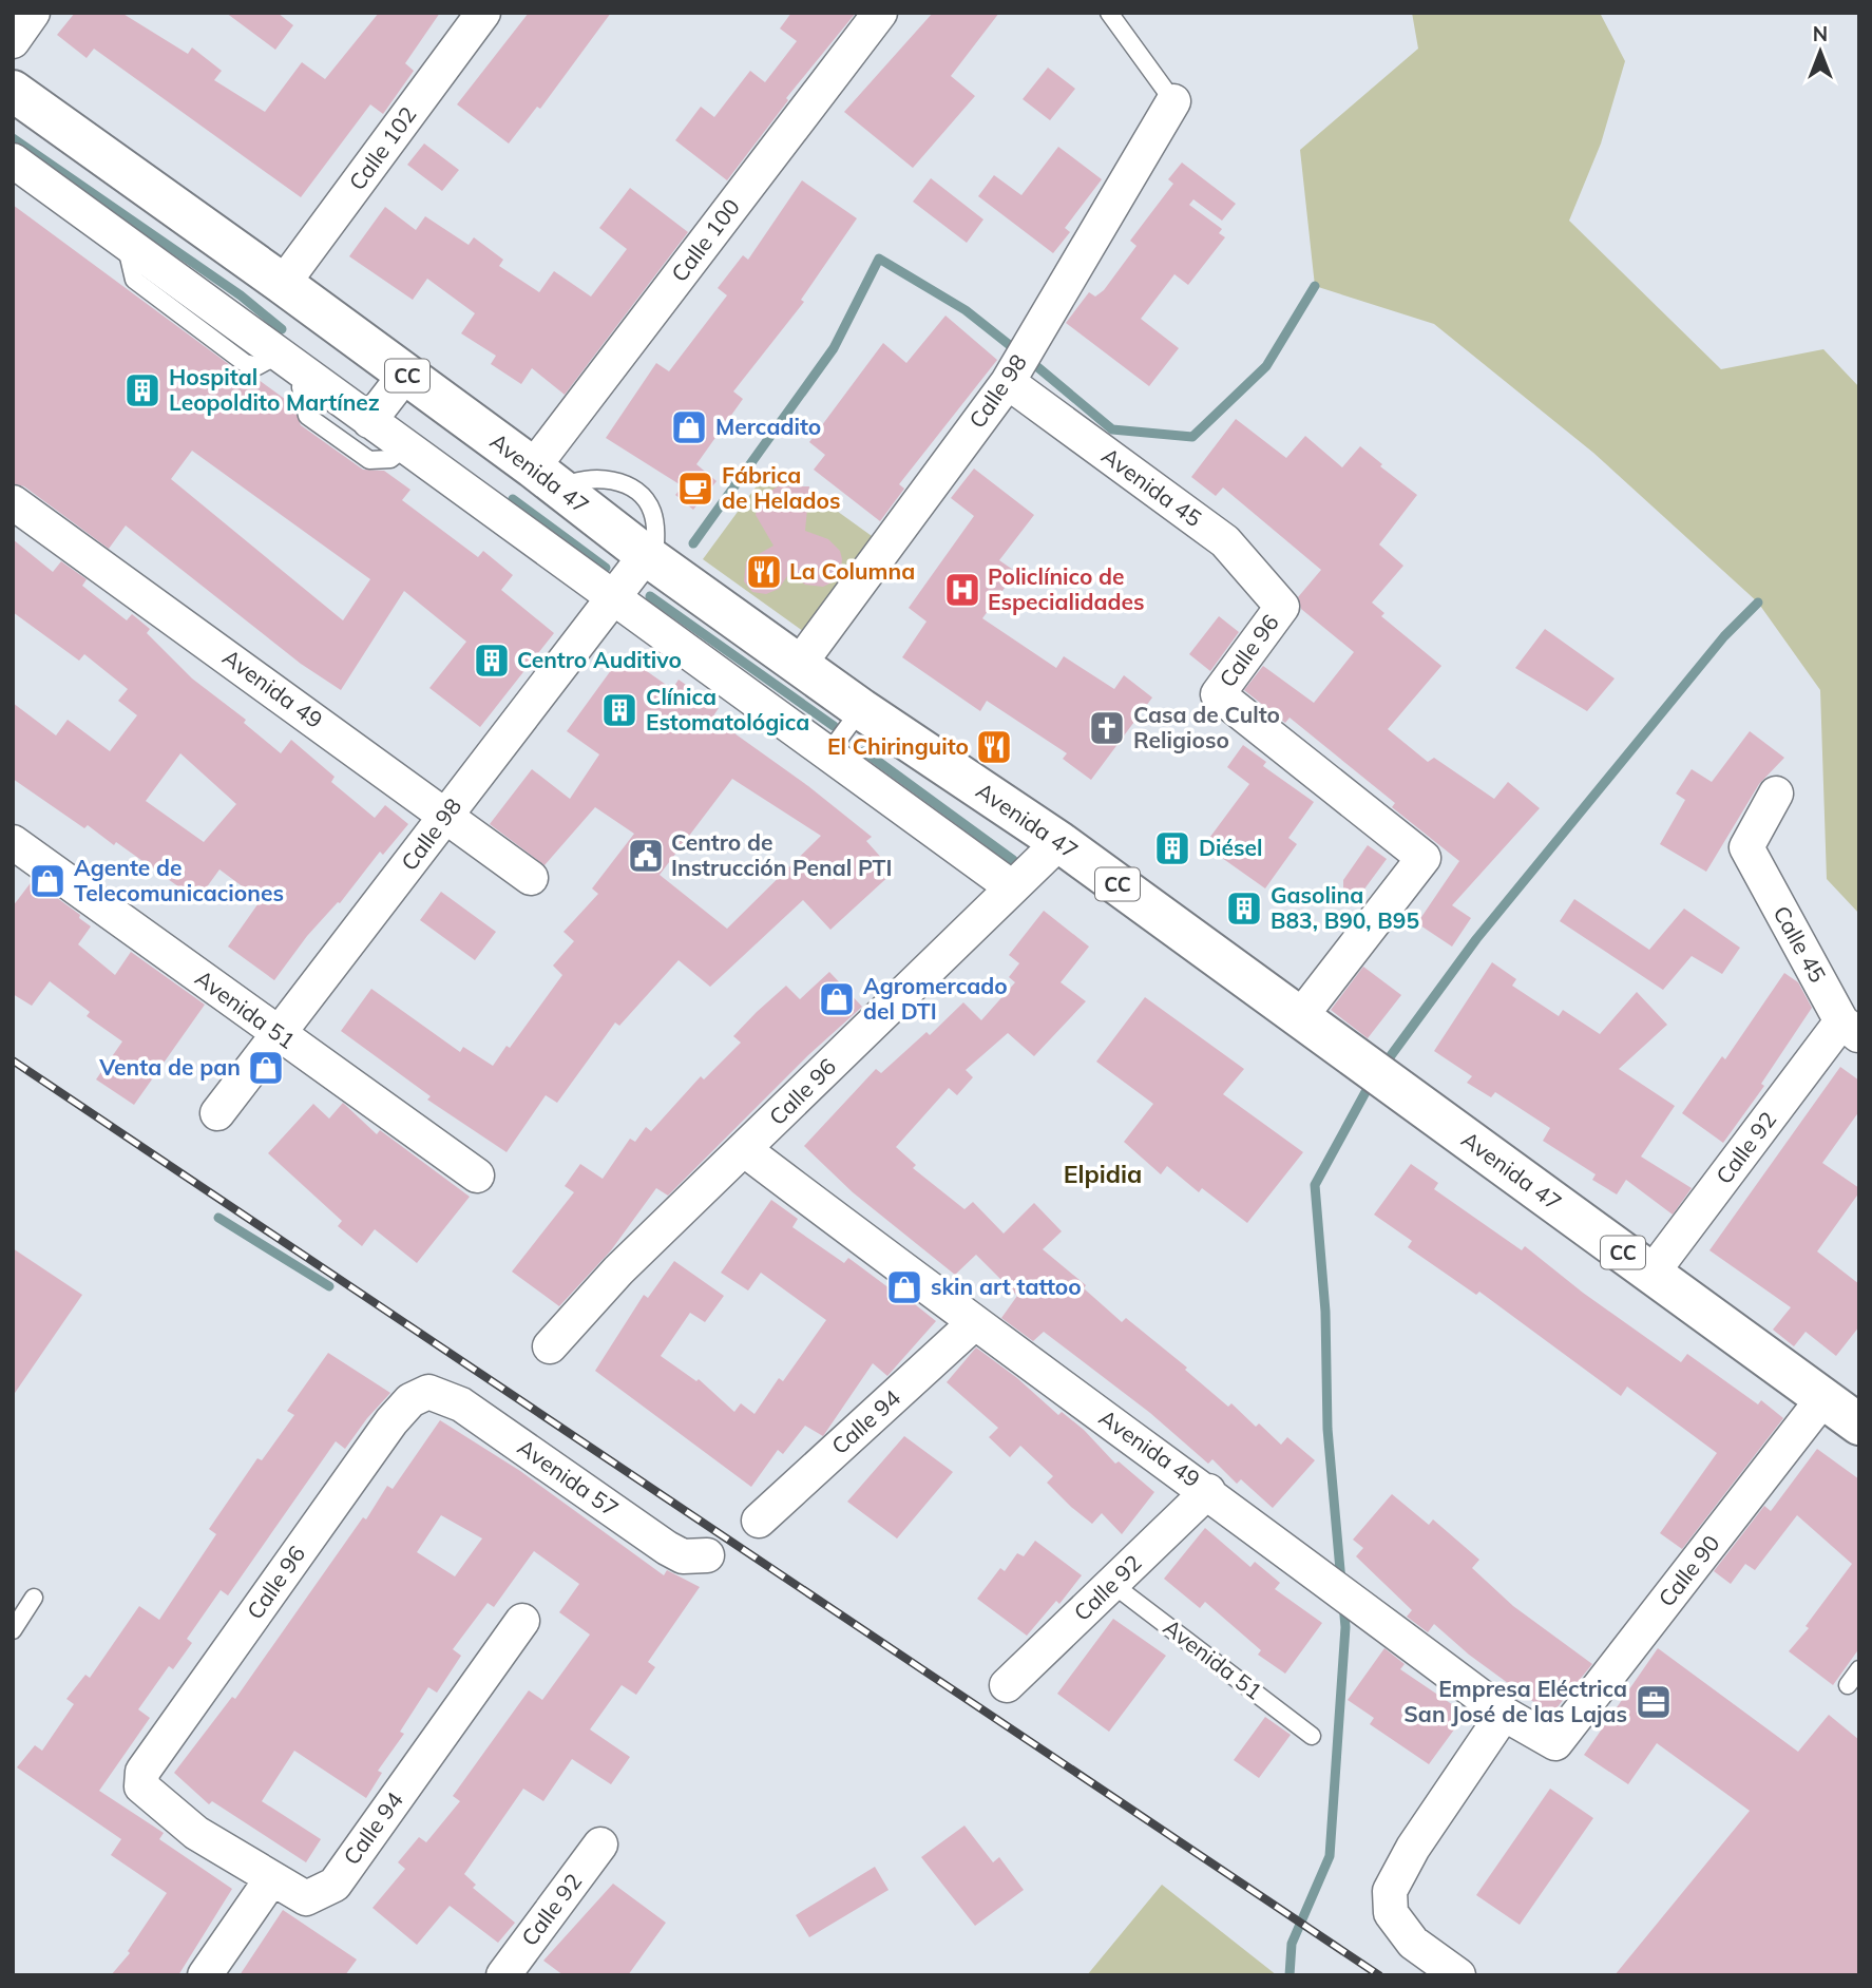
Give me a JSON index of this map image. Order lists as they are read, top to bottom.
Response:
{
  "streets": {
    "main road": ["CC", "Avenida 47"],
    "street": [
      "Calle 102",
      "Calle 100",
      "Calle 98",
      "Avenida 45",
      "Calle 96",
      "Avenida 49",
      "Calle 45",
      "Avenida 51",
      "Calle 92",
      "Calle 94",
      "Avenida 57",
      "Calle 90"
    ]
  },
  "crossings": [
    ["Calle 102", "Avenida 47"],
    ["Calle 100", "Avenida 47"],
    ["Calle 98", "Avenida 47"],
    ["Calle 98", "Avenida 45"],
    ["Calle 98", "Avenida 49"],
    ["Calle 98", "Avenida 51"],
    ["Avenida 47", "Calle 96"],
    ["Avenida 47", "Calle 92"],
    ["Avenida 47", "Calle 90"],
    ["Avenida 45", "Calle 96"],
    ["Calle 96", "Avenida 49"],
    ["Calle 96", "Calle 94"],
    ["Calle 96", "Avenida 57"],
    ["Avenida 49", "Calle 92"],
    ["Avenida 49", "Calle 94"],
    ["Avenida 49", "Calle 90"],
    ["Calle 45", "Calle 92"],
    ["Avenida 51", "Calle 92"]
  ],
  "districts": ["Elpidia"],
  "places": {
    "building": [
      "Hospital Leopoldito Martínez",
      "Centro Auditivo",
      "Clínica Estomatológica",
      "Diésel",
      "Gasolina B83, B90, B95"
    ],
    "shop": [
      "Mercadito",
      "Agente de Telecomunicaciones",
      "Agromercado del DTI",
      "Venta de pan",
      "skin art tattoo"
    ],
    "cafe": ["Fábrica de Helados"],
    "restaurant": ["La Columna", "El Chiringuito"],
    "hospital": ["Policlínico de Especialidades"],
    "church": ["Casa de Culto Religioso"],
    "public building": ["Centro de Instrucción Penal PTI"],
    "office": ["Empresa Eléctrica San José de las Lajas"]
  },
  "north": "top"
}
